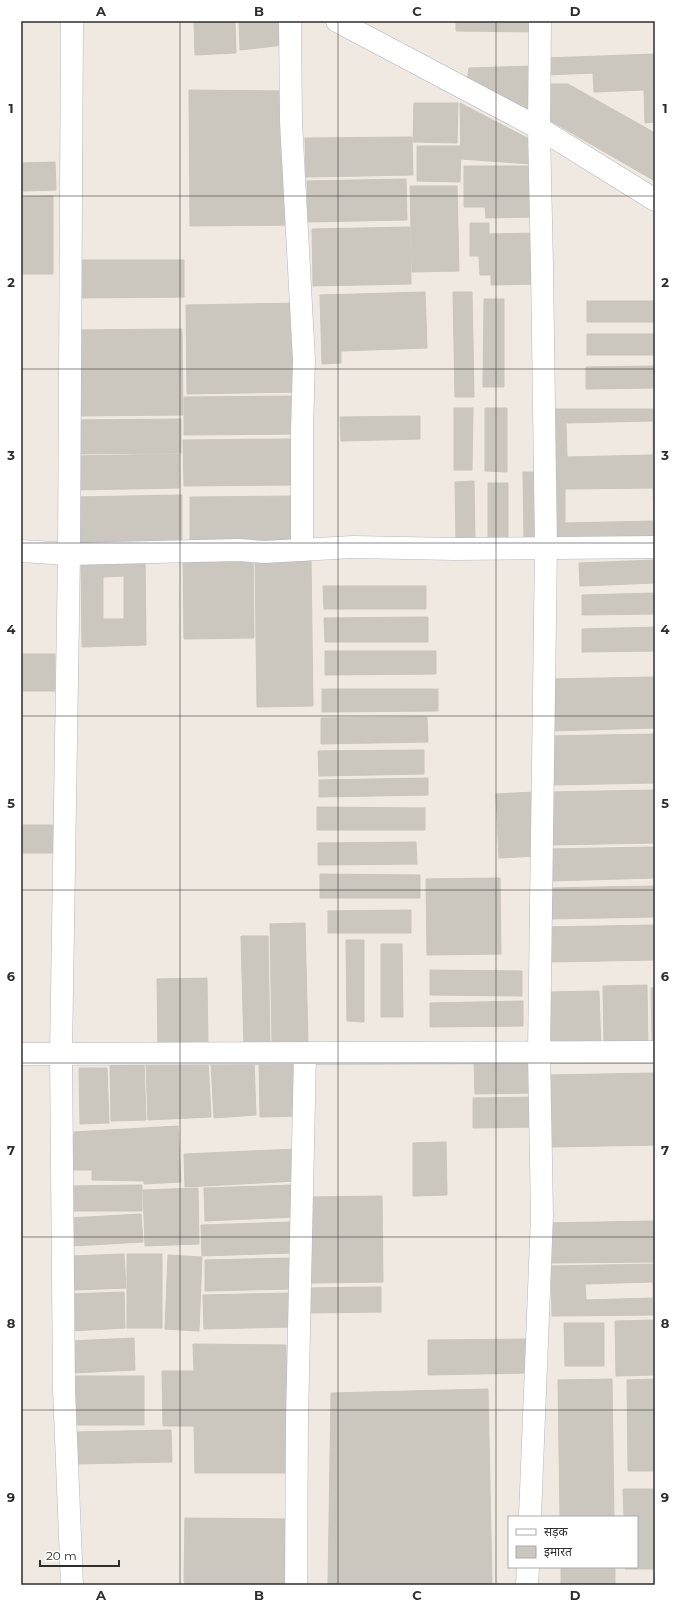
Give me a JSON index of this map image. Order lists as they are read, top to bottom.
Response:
{
  "legend": ["सड़क", "इमारत"],
  "scale_bar": "20 m",
  "grid": {
    "columns": [
      "A",
      "B",
      "C",
      "D"
    ],
    "rows": [
      "1",
      "2",
      "3",
      "4",
      "5",
      "6",
      "7",
      "8",
      "9"
    ]
  }
}
